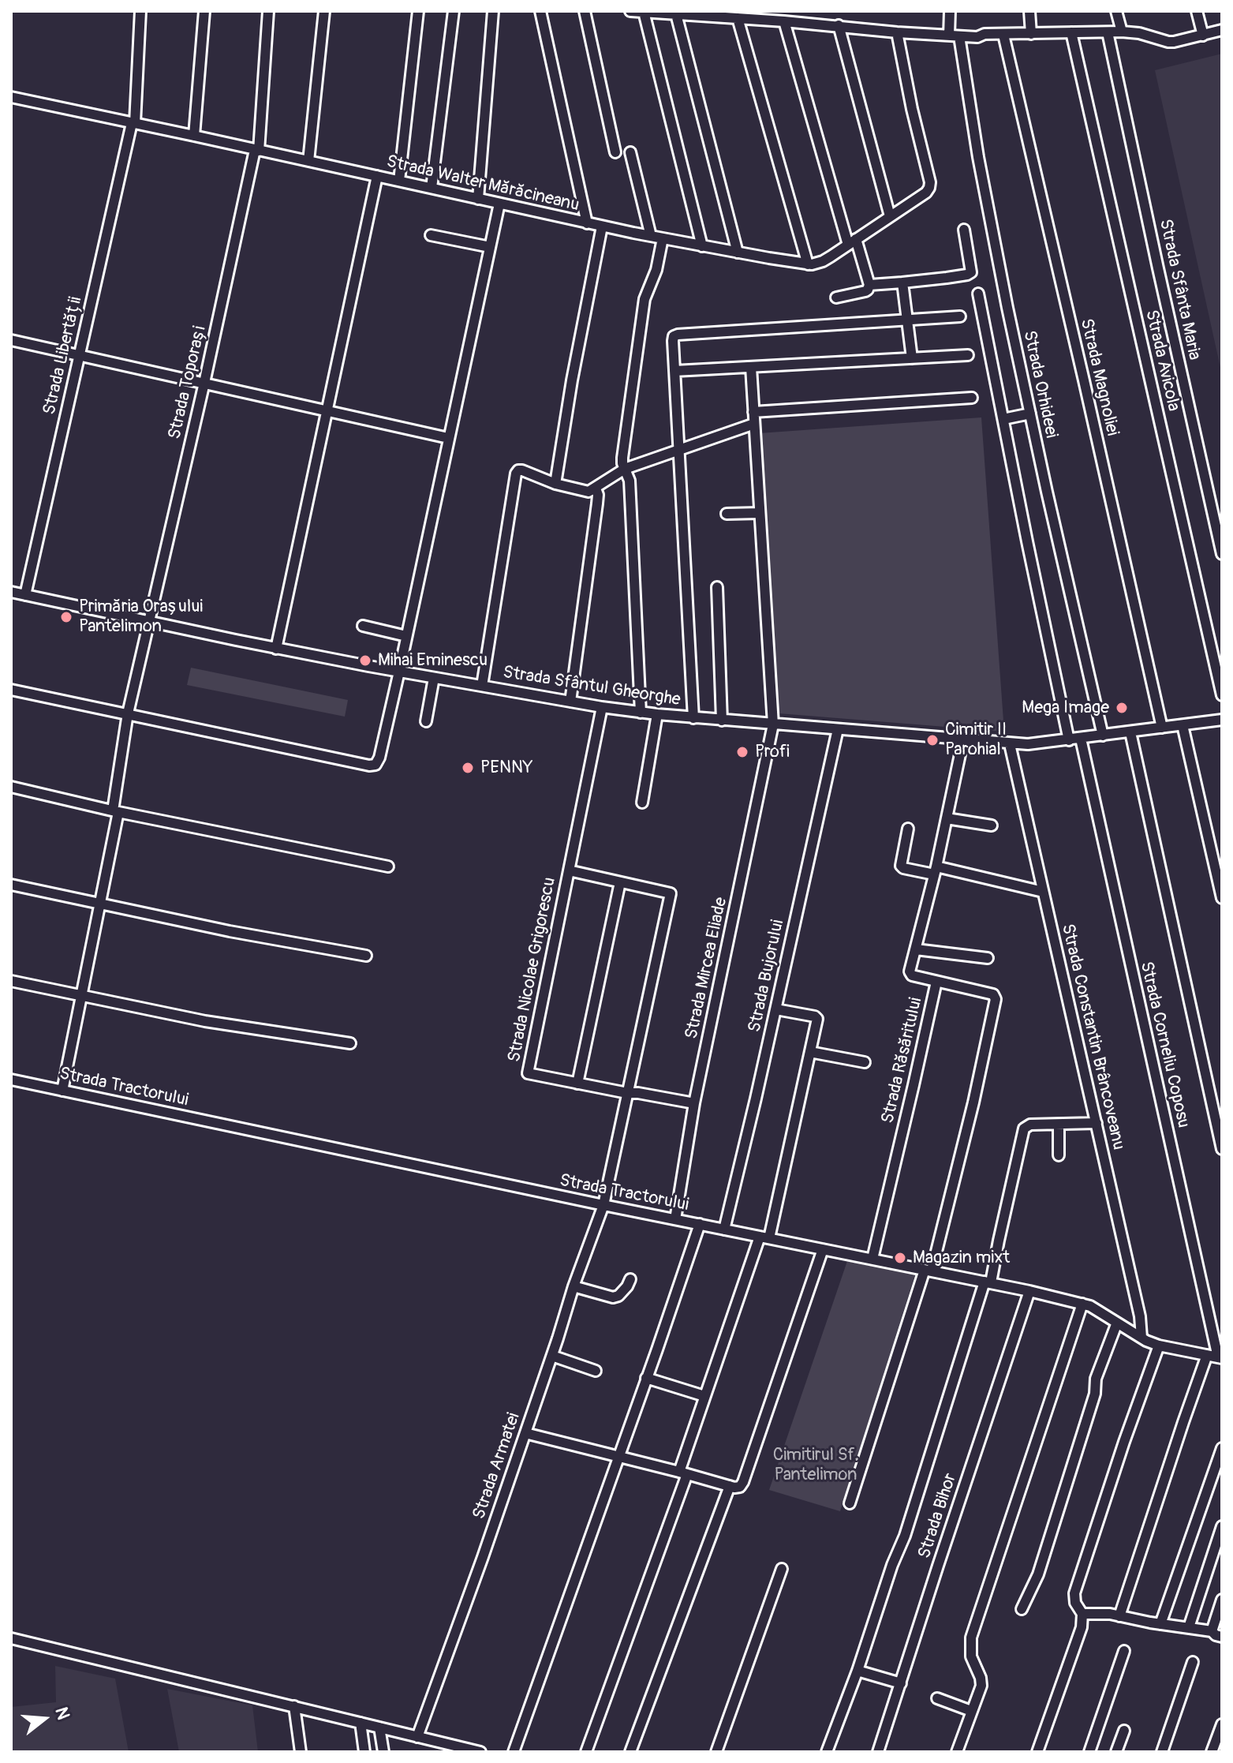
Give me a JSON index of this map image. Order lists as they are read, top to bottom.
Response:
{
  "streets": {
    "street": [
      "Strada Walter Mărăcineanu",
      "Strada Sfânta Maria",
      "Strada Libertății",
      "Strada Avicola",
      "Strada Magnoliei",
      "Strada Toporași",
      "Strada Orhideei",
      "Strada Sfântul Gheorghe",
      "Strada Mircea Eliade",
      "Strada Nicolae Grigorescu",
      "Strada Bujorului",
      "Strada Constantin Brâncoveanu",
      "Strada Corneliu Coposu",
      "Strada Răsăritului",
      "Strada Tractorului",
      "Strada Armatei",
      "Strada Bihor"
    ]
  },
  "crossings": [
    ["Strada Walter Mărăcineanu", "Strada Libertății"],
    ["Strada Walter Mărăcineanu", "Strada Toporași"],
    ["Strada Libertății", "Strada Sfântul Gheorghe"],
    ["Strada Magnoliei", "Strada Sfântul Gheorghe"],
    ["Strada Toporași", "Strada Sfântul Gheorghe"],
    ["Strada Toporași", "Strada Tractorului"],
    ["Strada Orhideei", "Strada Sfântul Gheorghe"],
    ["Strada Sfântul Gheorghe", "Strada Mircea Eliade"],
    ["Strada Sfântul Gheorghe", "Strada Nicolae Grigorescu"],
    ["Strada Sfântul Gheorghe", "Strada Bujorului"],
    ["Strada Sfântul Gheorghe", "Strada Constantin Brâncoveanu"],
    ["Strada Sfântul Gheorghe", "Strada Corneliu Coposu"],
    ["Strada Sfântul Gheorghe", "Strada Răsăritului"],
    ["Strada Mircea Eliade", "Strada Nicolae Grigorescu"],
    ["Strada Mircea Eliade", "Strada Tractorului"],
    ["Strada Nicolae Grigorescu", "Strada Armatei"],
    ["Strada Bujorului", "Strada Tractorului"],
    ["Strada Constantin Brâncoveanu", "Strada Tractorului"],
    ["Strada Corneliu Coposu", "Strada Tractorului"],
    ["Strada Răsăritului", "Strada Tractorului"],
    ["Strada Tractorului", "Strada Armatei"],
    ["Strada Tractorului", "Strada Bihor"]
  ],
  "parks": ["Cimitirul Sf. Pantelimon"],
  "places": [
    "Primăria Orașului Pantelimon",
    "Mihai Eminescu",
    "Mega Image",
    "Cimitir II Parohial",
    "Profi",
    "PENNY",
    "Magazin mixt"
  ],
  "north": "right"
}
